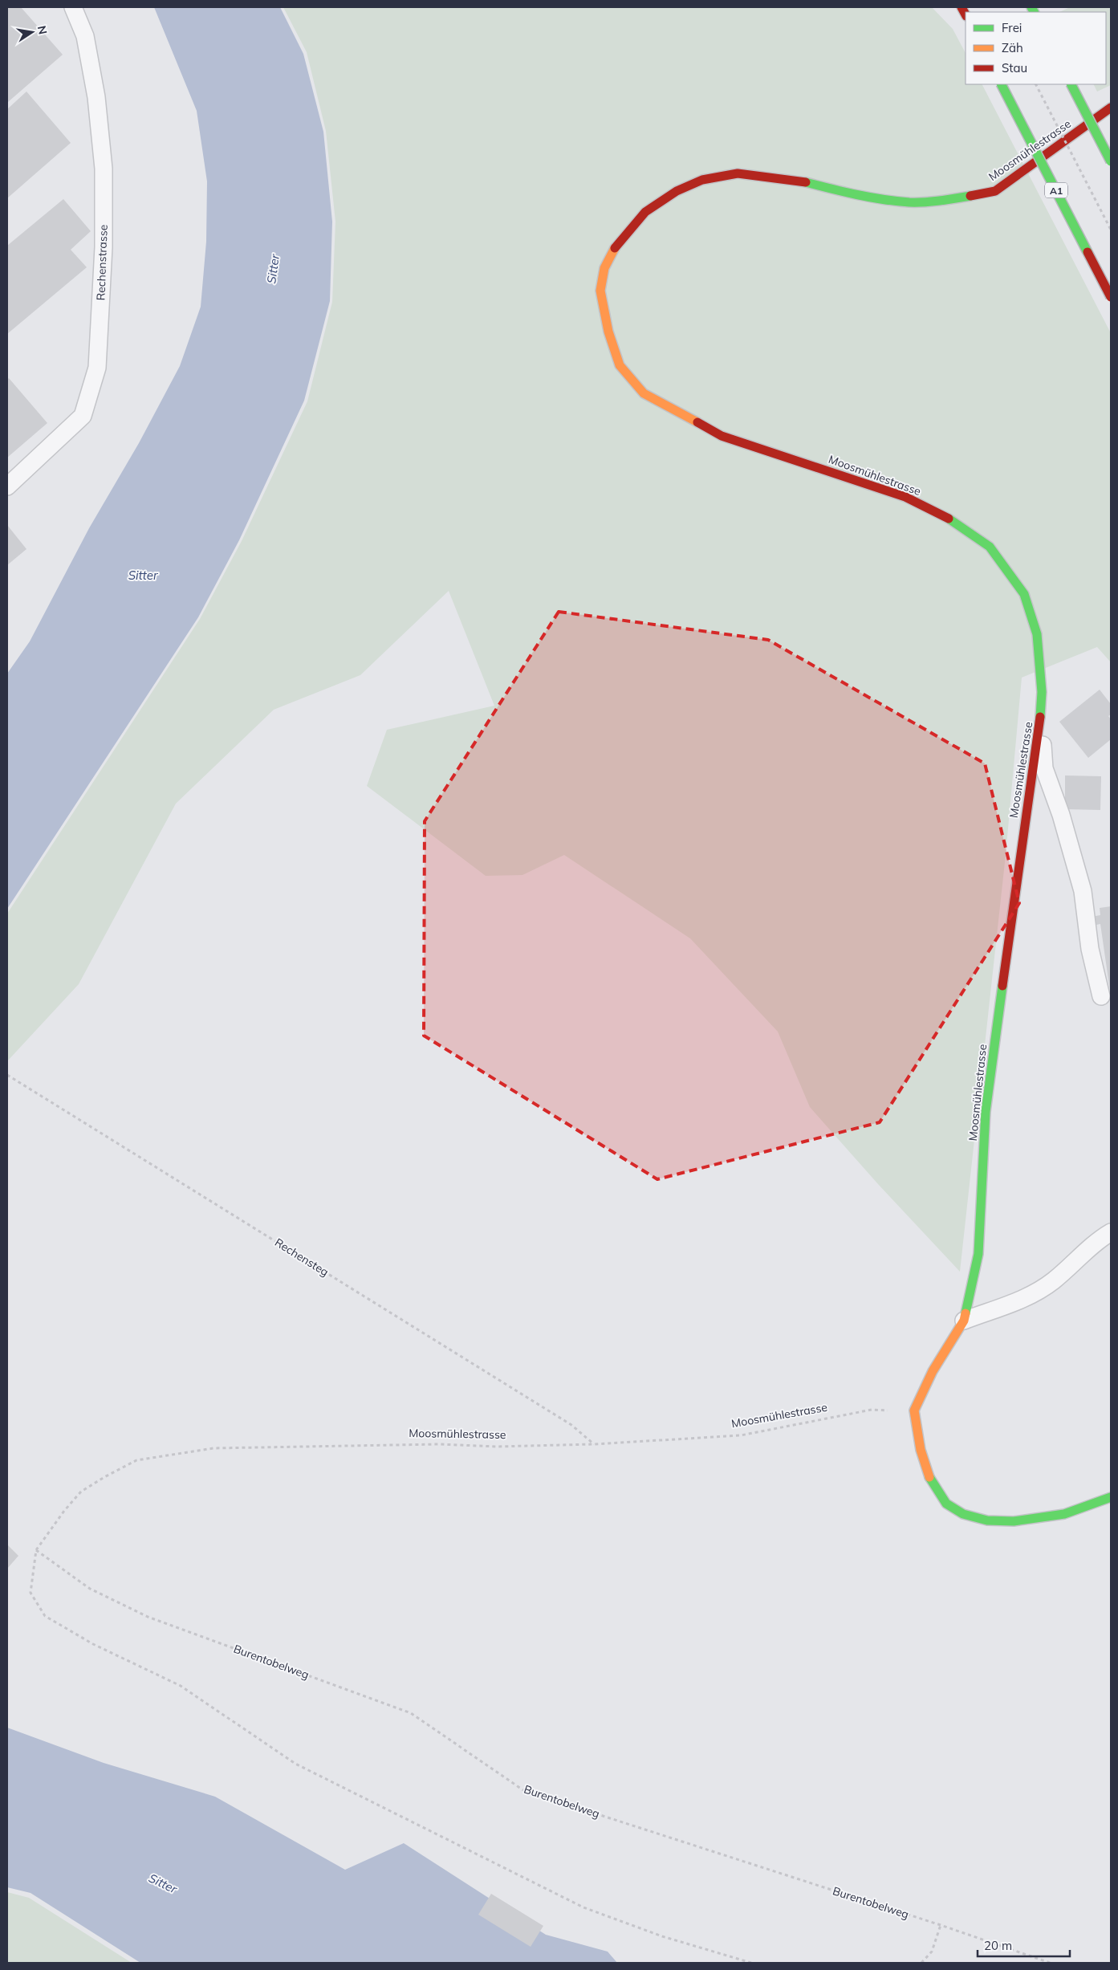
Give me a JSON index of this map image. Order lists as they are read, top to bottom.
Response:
{
  "streets": {
    "main road": ["Moosmühlestrasse", "A1"],
    "lane": ["Rechenstrasse"],
    "path": ["Rechensteg", "Burentobelweg"]
  },
  "crossings": [
    ["Moosmühlestrasse", "Rechensteg"],
    ["Moosmühlestrasse", "Burentobelweg"]
  ],
  "water": ["Sitter"],
  "legend": ["Frei", "Zäh", "Stau"],
  "scale_bar": "20 m",
  "north": "right"
}
